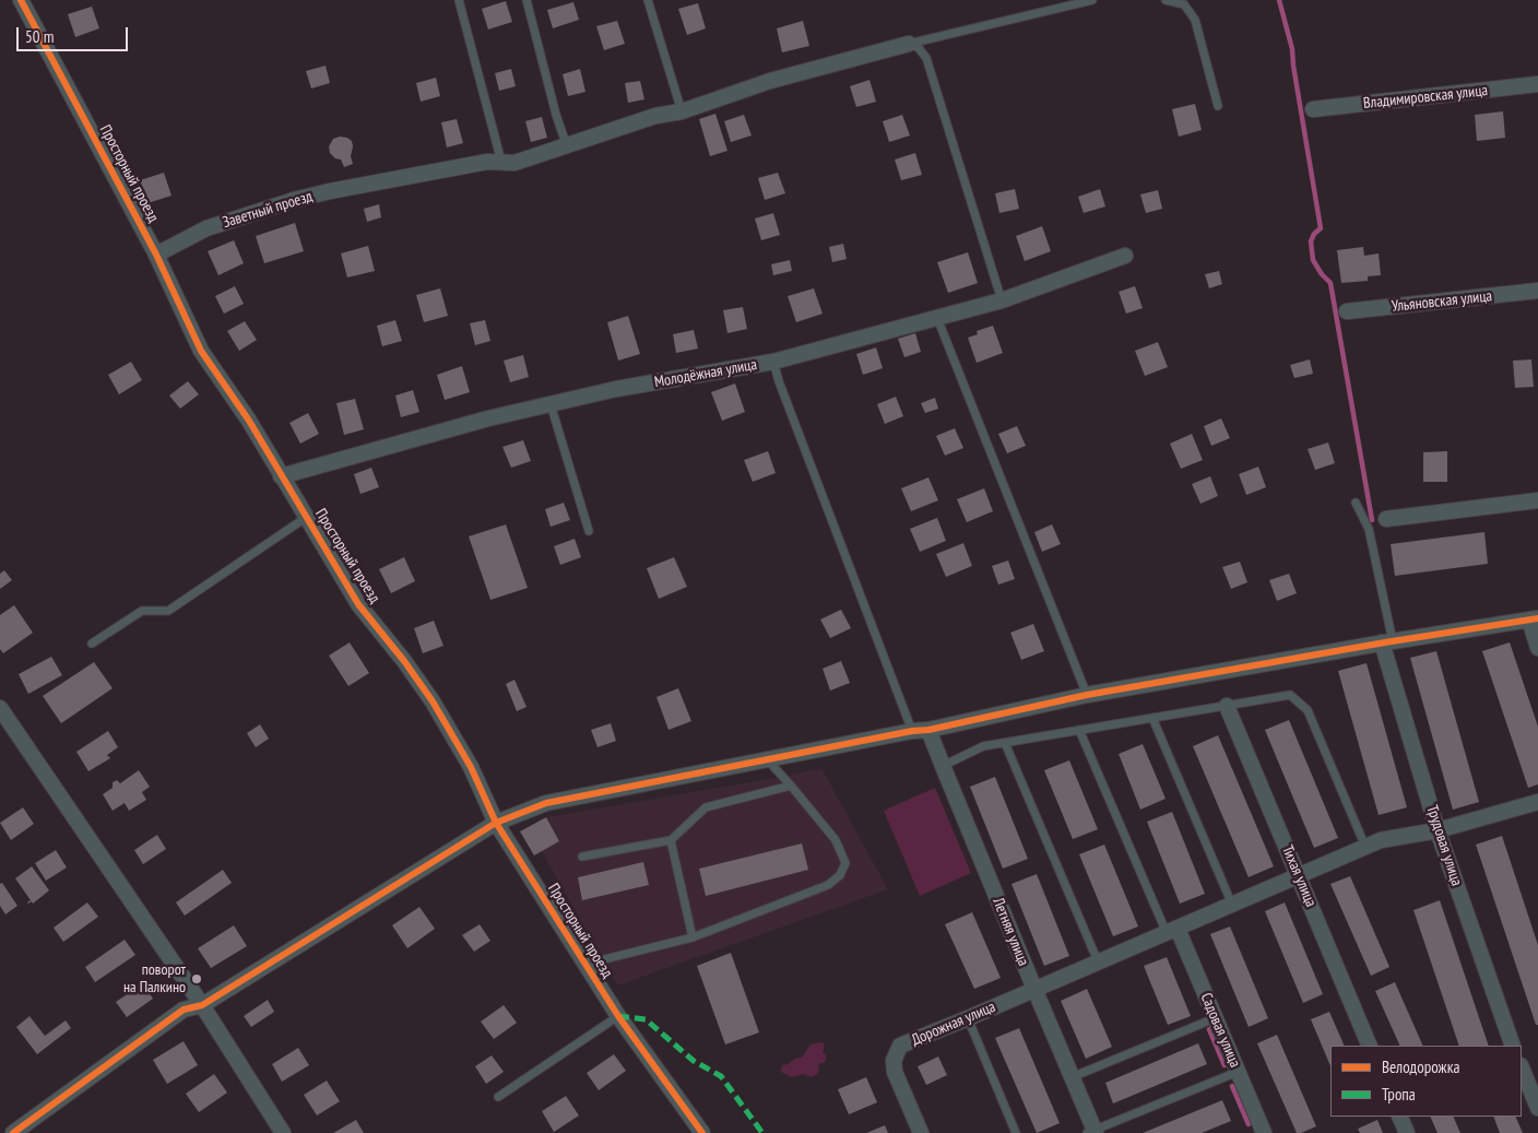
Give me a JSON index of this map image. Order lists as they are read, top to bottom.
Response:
{
  "streets": {
    "street": [
      "Владимировская улица",
      "Просторный проезд",
      "Заветный проезд",
      "Ульяновская улица",
      "Молодёжная улица",
      "Трудовая улица",
      "Тихая улица",
      "Летняя улица",
      "Дорожная улица",
      "Садовая улица"
    ]
  },
  "crossings": [
    ["Просторный проезд", "Заветный проезд"],
    ["Просторный проезд", "Молодёжная улица"],
    ["Трудовая улица", "Дорожная улица"],
    ["Тихая улица", "Дорожная улица"],
    ["Летняя улица", "Дорожная улица"],
    ["Дорожная улица", "Садовая улица"]
  ],
  "places": ["поворот на Палкино"],
  "legend": ["Велодорожка", "Тропа"],
  "scale_bar": "50 m"
}
